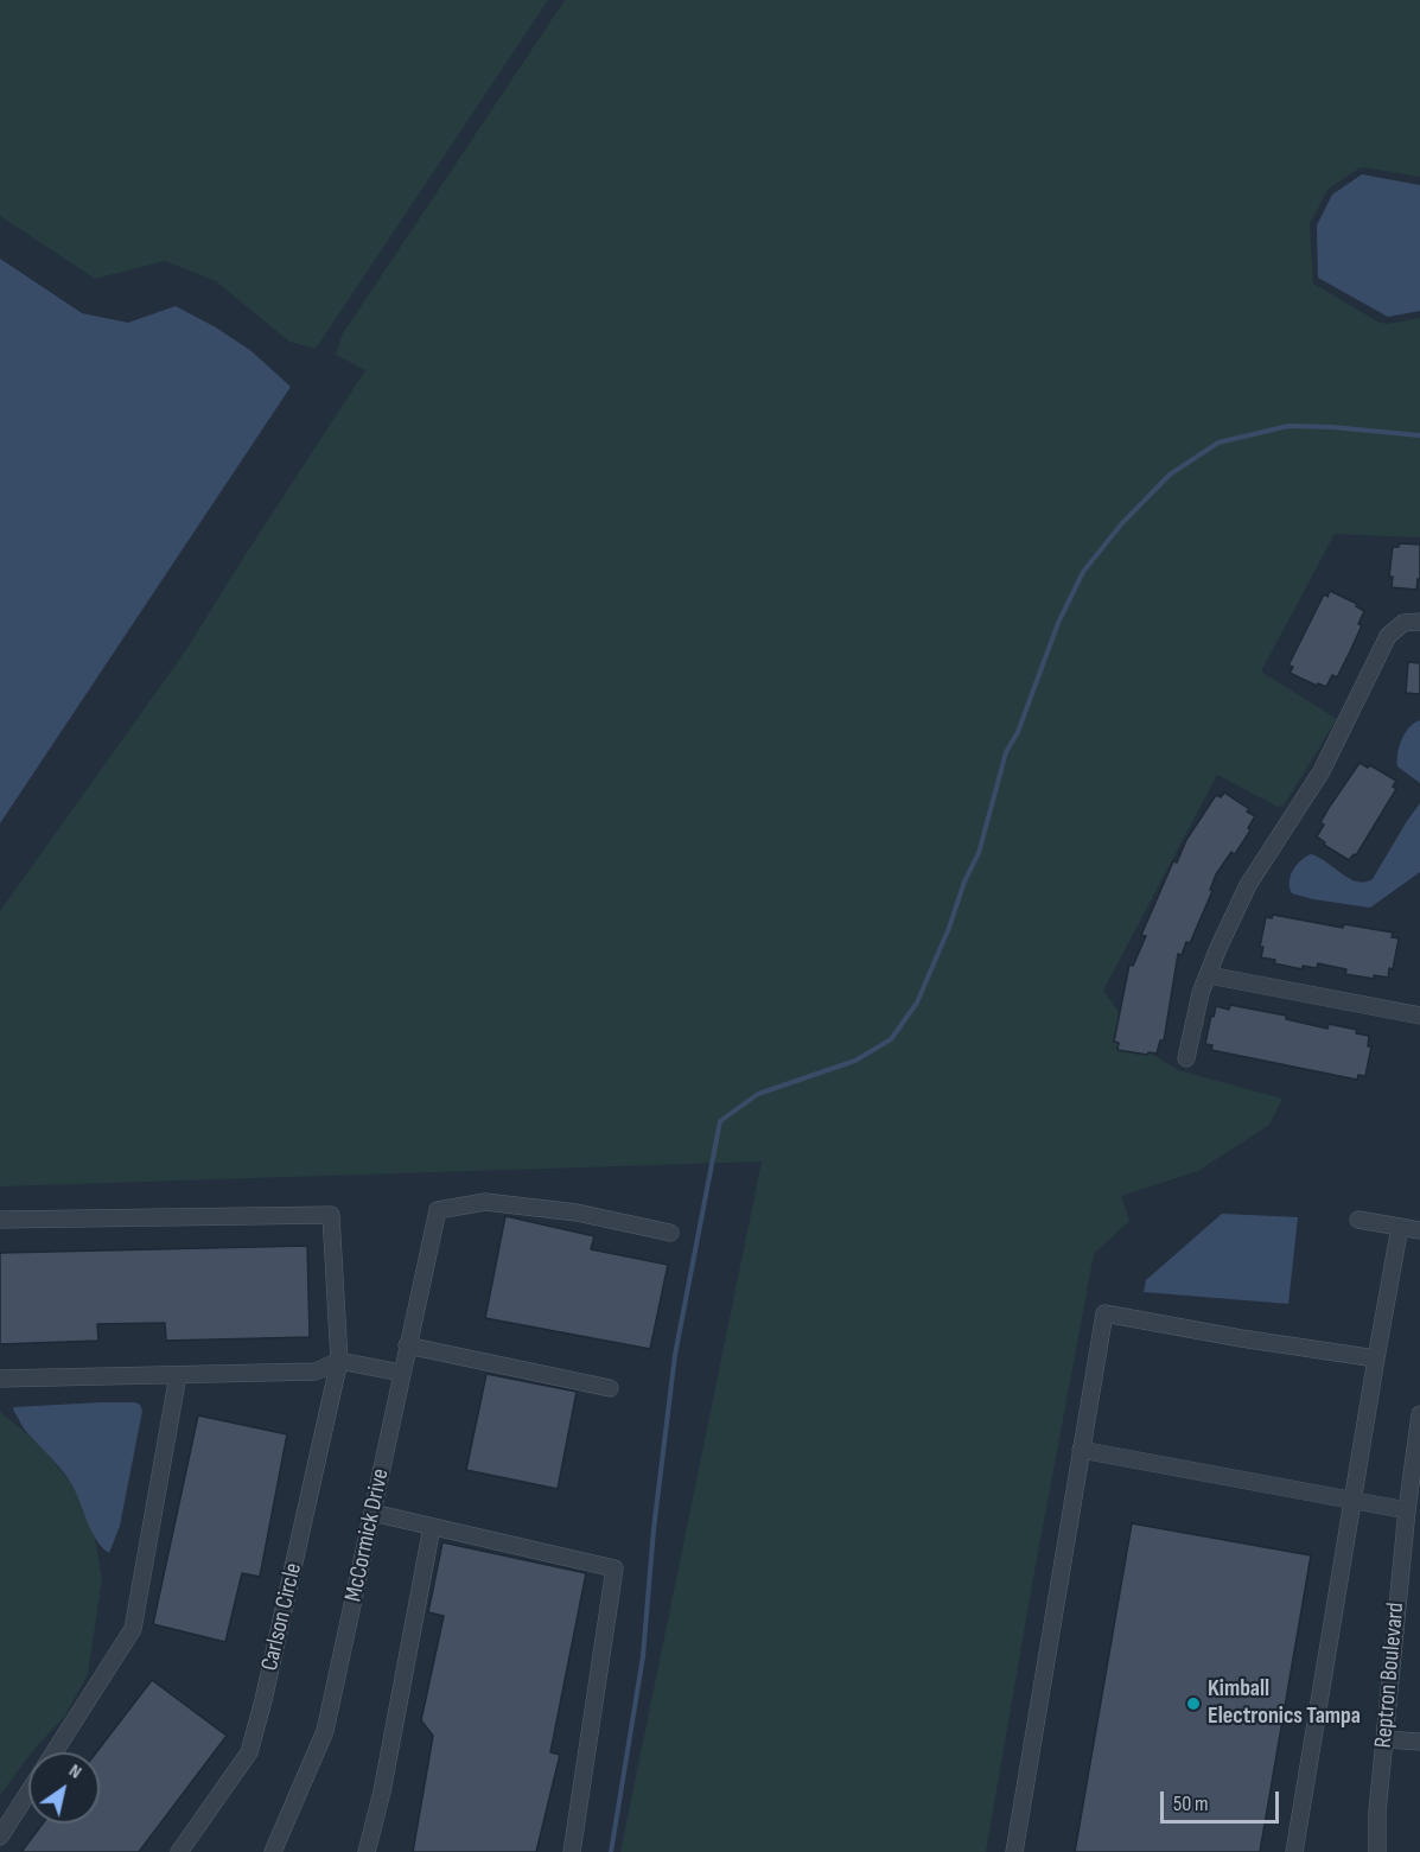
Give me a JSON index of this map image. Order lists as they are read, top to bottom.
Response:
{
  "streets": {
    "street": ["McCormick Drive", "Carlson Circle", "Reptron Boulevard"]
  },
  "places": ["Kimball Electronics Tampa"],
  "scale_bar": "50 m",
  "north": "top right"
}
